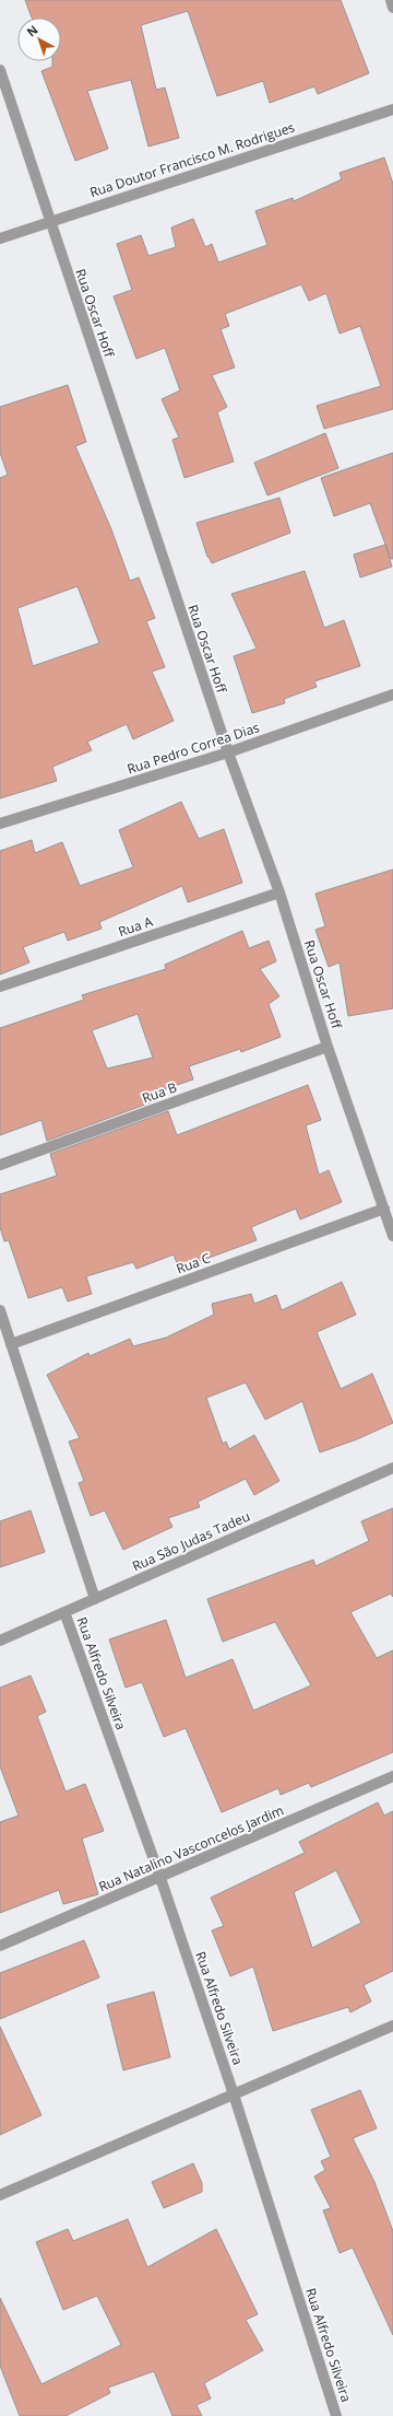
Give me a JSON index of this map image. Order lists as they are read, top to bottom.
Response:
{
  "streets": {
    "street": [
      "Rua Doutor Francisco M. Rodrigues",
      "Rua Oscar Hoff",
      "Rua Pedro Correa Dias",
      "Rua A",
      "Rua B",
      "Rua C",
      "Rua São Judas Tadeu",
      "Rua Alfredo Silveira",
      "Rua Natalino Vasconcelos Jardim"
    ]
  },
  "crossings": [
    ["Rua Doutor Francisco M. Rodrigues", "Rua Oscar Hoff"],
    ["Rua Oscar Hoff", "Rua Pedro Correa Dias"],
    ["Rua Oscar Hoff", "Rua A"],
    ["Rua Oscar Hoff", "Rua B"],
    ["Rua Oscar Hoff", "Rua C"],
    ["Rua São Judas Tadeu", "Rua Alfredo Silveira"],
    ["Rua Alfredo Silveira", "Rua Natalino Vasconcelos Jardim"]
  ],
  "north": "top left"
}
